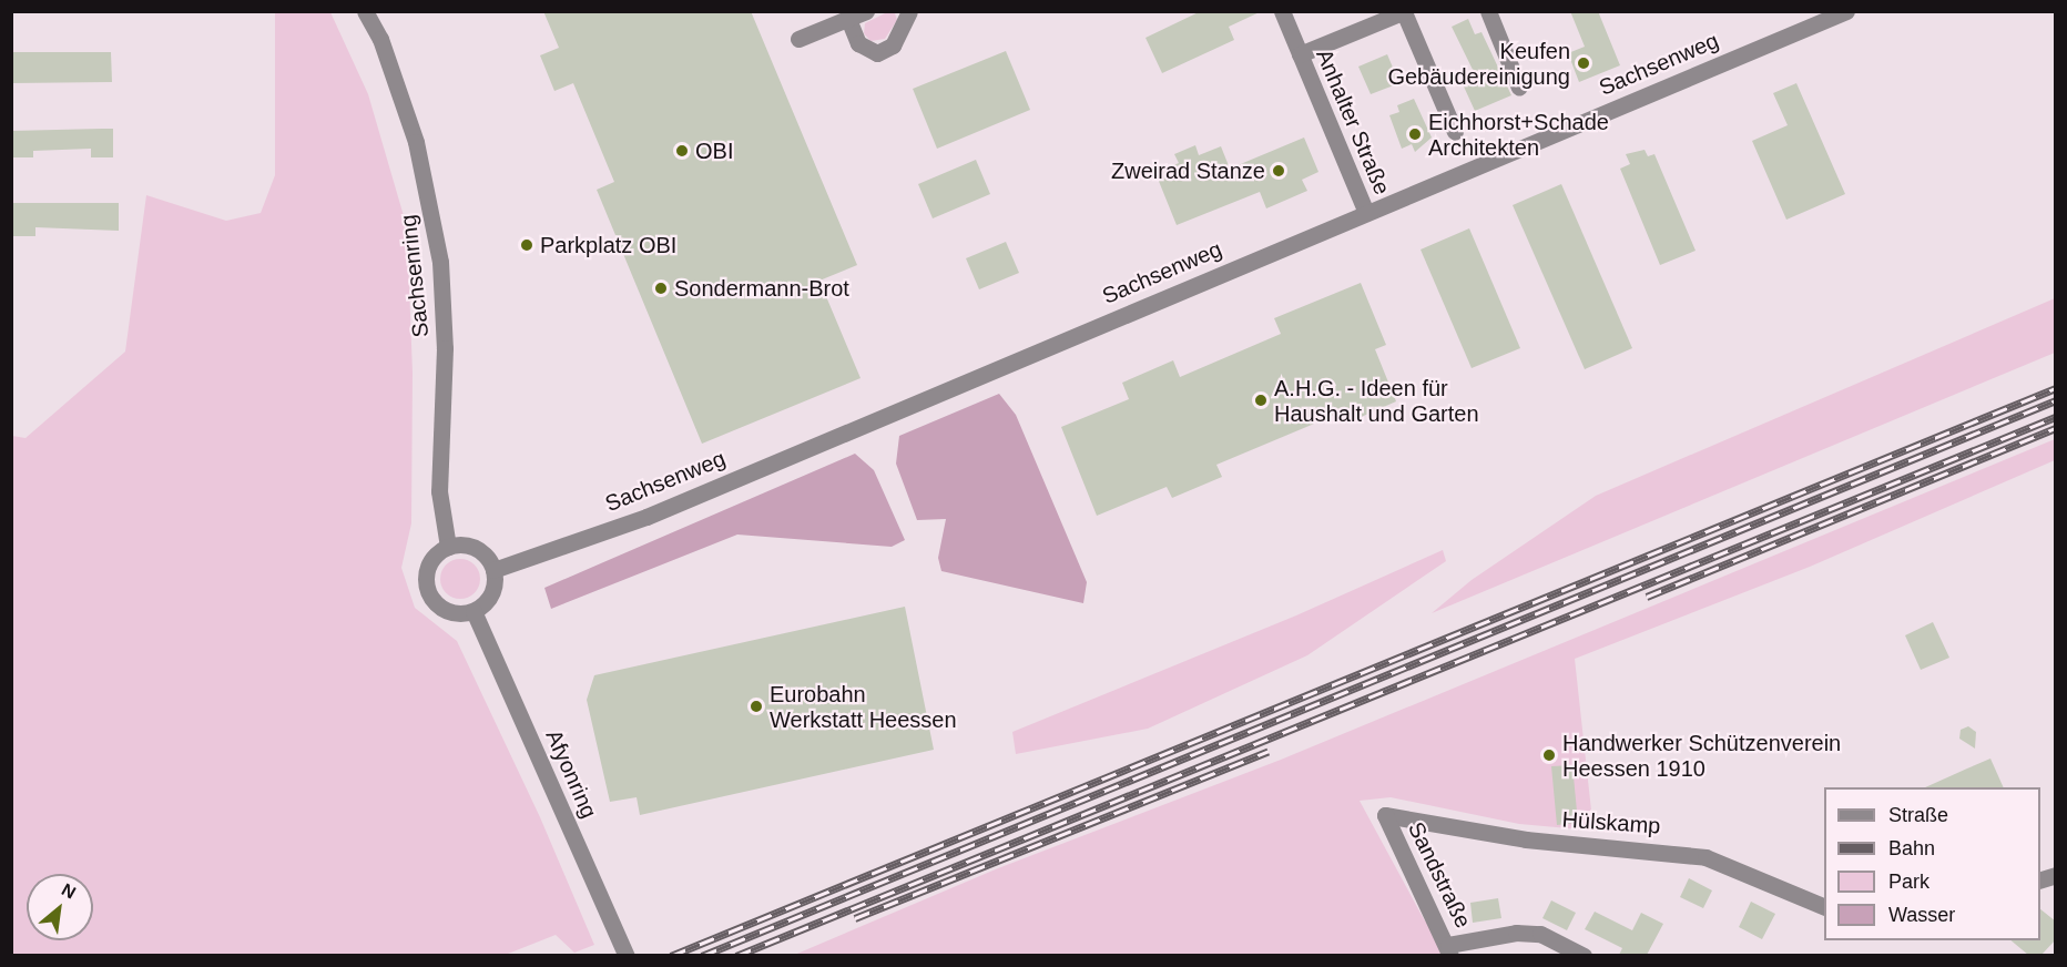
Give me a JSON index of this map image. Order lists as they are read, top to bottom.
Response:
{
  "streets": {
    "street": [
      "Sachsenweg",
      "Anhalter Straße",
      "Sachsenring",
      "Afyonring",
      "Hülskamp",
      "Sandstraße"
    ]
  },
  "crossings": [
    ["Sachsenweg", "Anhalter Straße"],
    ["Sachsenweg", "Sachsenring"],
    ["Sachsenweg", "Afyonring"],
    ["Sachsenring", "Afyonring"],
    ["Hülskamp", "Sandstraße"]
  ],
  "places": [
    "Keufen Gebäudereinigung",
    "Eichhorst+Schade Architekten",
    "OBI",
    "Zweirad Stanze",
    "Parkplatz OBI",
    "Sondermann-Brot",
    "A.H.G. - Ideen für Haushalt und Garten",
    "Eurobahn Werkstatt Heessen",
    "Handwerker Schützenverein Heessen 1910"
  ],
  "legend": [
    "Straße",
    "Bahn",
    "Park",
    "Wasser"
  ],
  "north": "top right"
}
